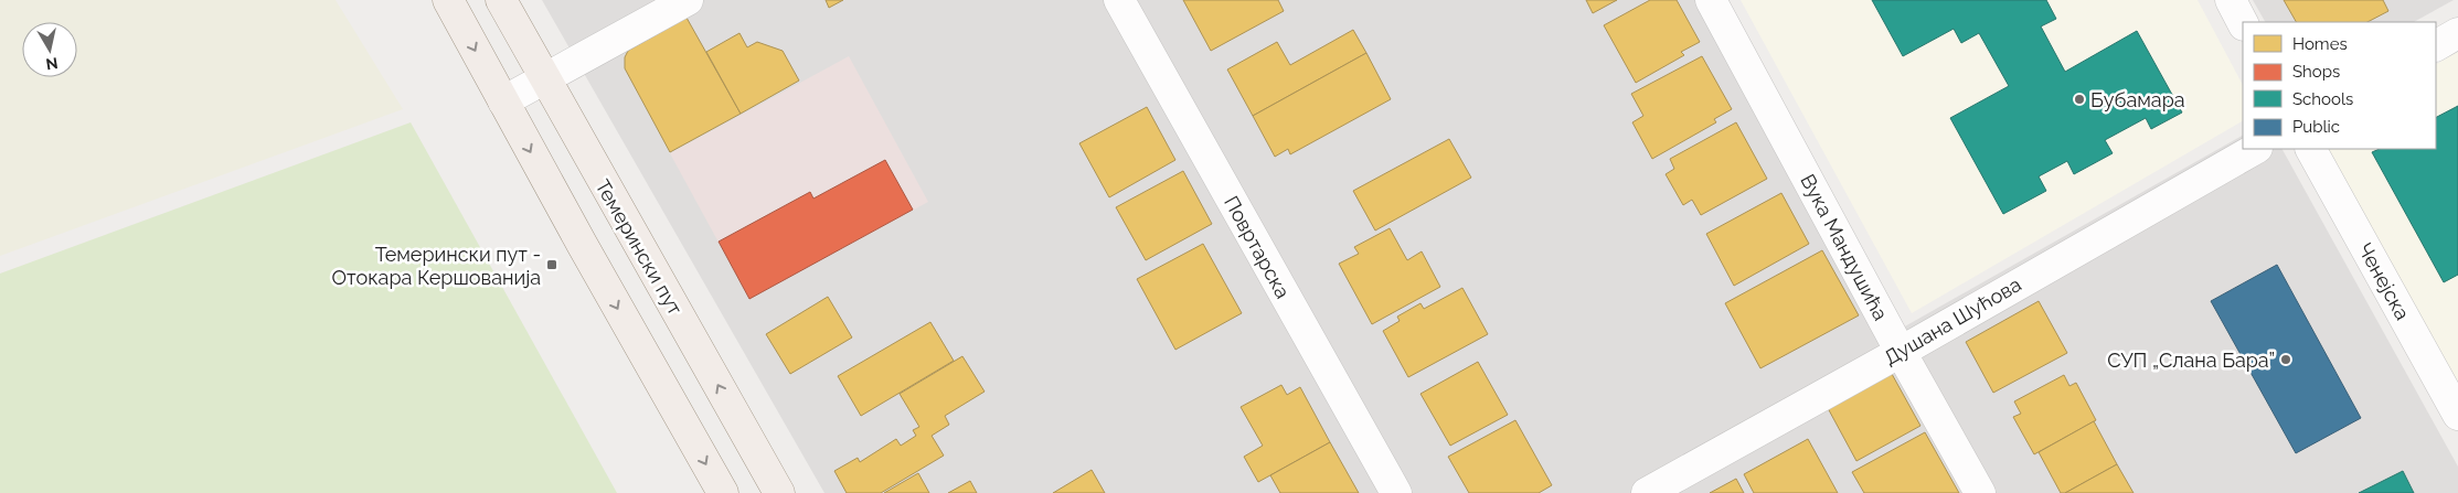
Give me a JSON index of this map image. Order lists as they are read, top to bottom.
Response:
{
  "streets": {
    "main road": ["Темерински пут"],
    "street": [
      "Повртарска",
      "Вука Мандушића",
      "Ченејска",
      "Душана Шућова"
    ]
  },
  "crossings": [
    ["Вука Мандушића", "Душана Шућова"]
  ],
  "places": {
    "other": ["Бубамара", "СУП „Слана Бара”"],
    "transit": ["Темерински пут - Отокара Кершованија"]
  },
  "legend": [
    "Homes",
    "Shops",
    "Schools",
    "Public"
  ],
  "north": "bottom"
}
